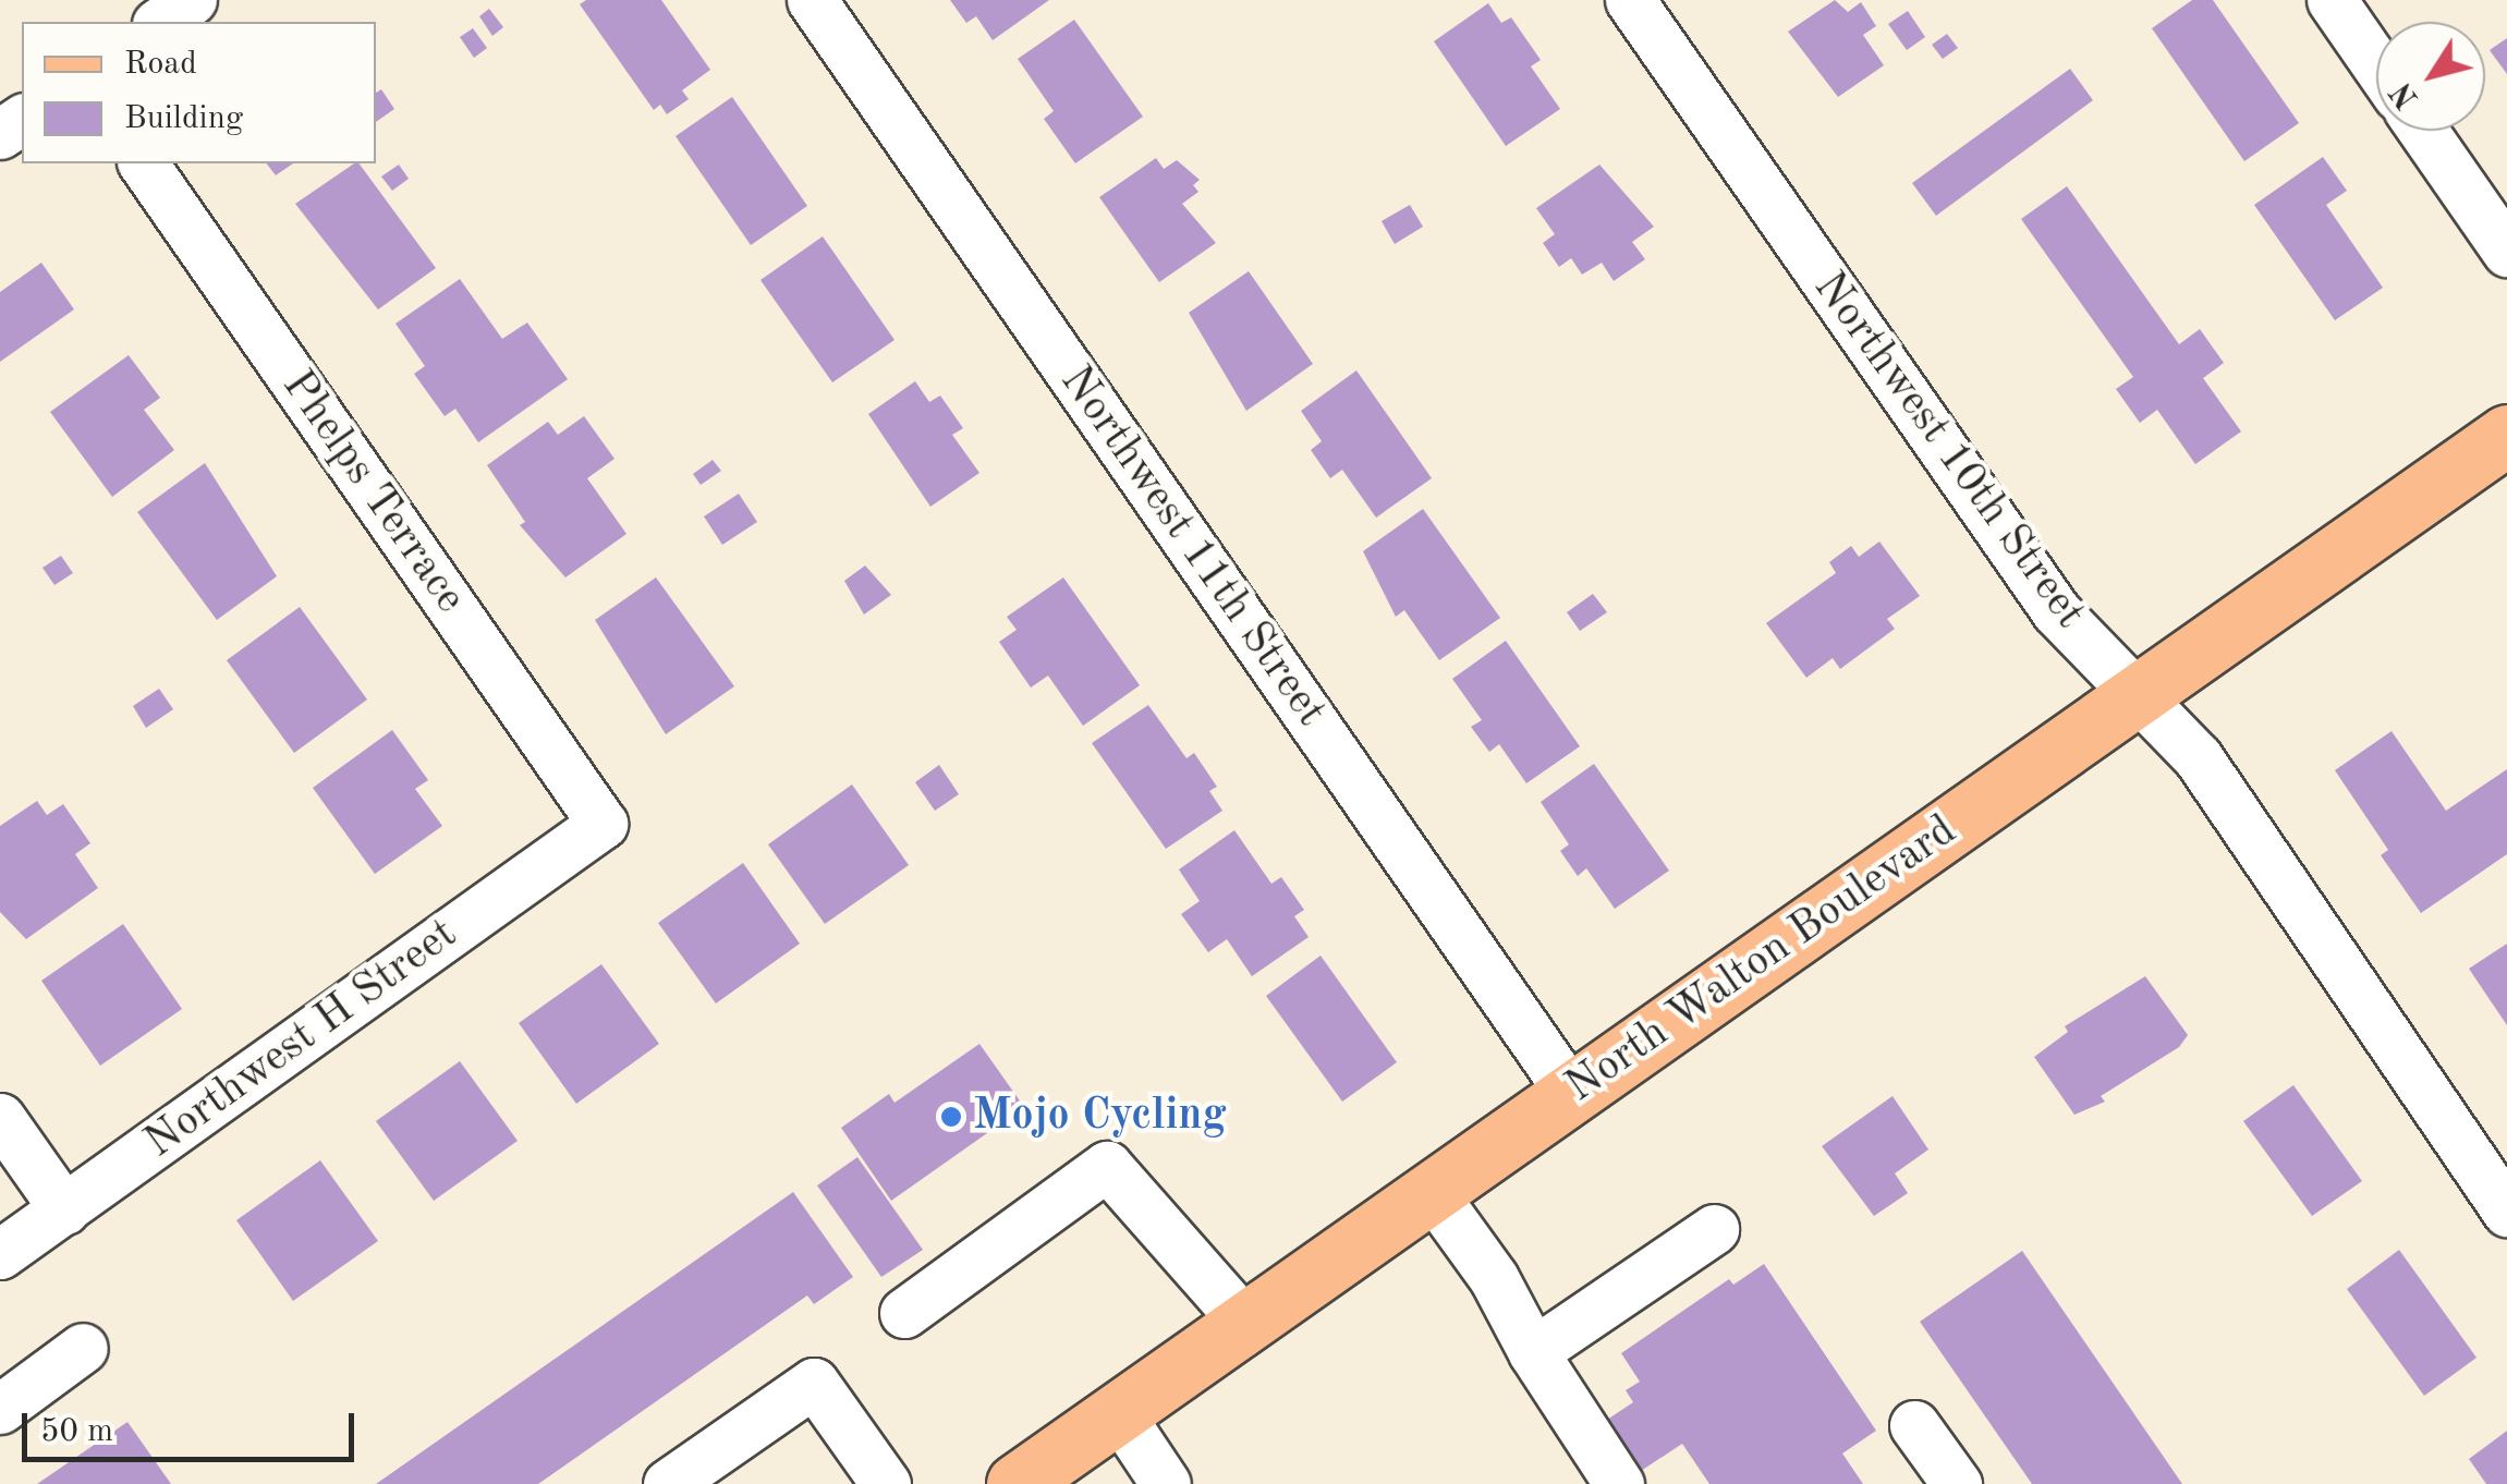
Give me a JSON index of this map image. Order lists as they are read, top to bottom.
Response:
{
  "streets": {
    "main road": ["North Walton Boulevard"],
    "street": [
      "Northwest 10th Street",
      "Phelps Terrace",
      "Northwest 11th Street",
      "Northwest H Street"
    ]
  },
  "crossings": [
    ["Northwest 10th Street", "North Walton Boulevard"],
    ["Phelps Terrace", "Northwest H Street"],
    ["Northwest 11th Street", "North Walton Boulevard"]
  ],
  "places": ["Mojo Cycling"],
  "legend": ["Road", "Building"],
  "scale_bar": "50 m",
  "north": "bottom left"
}
